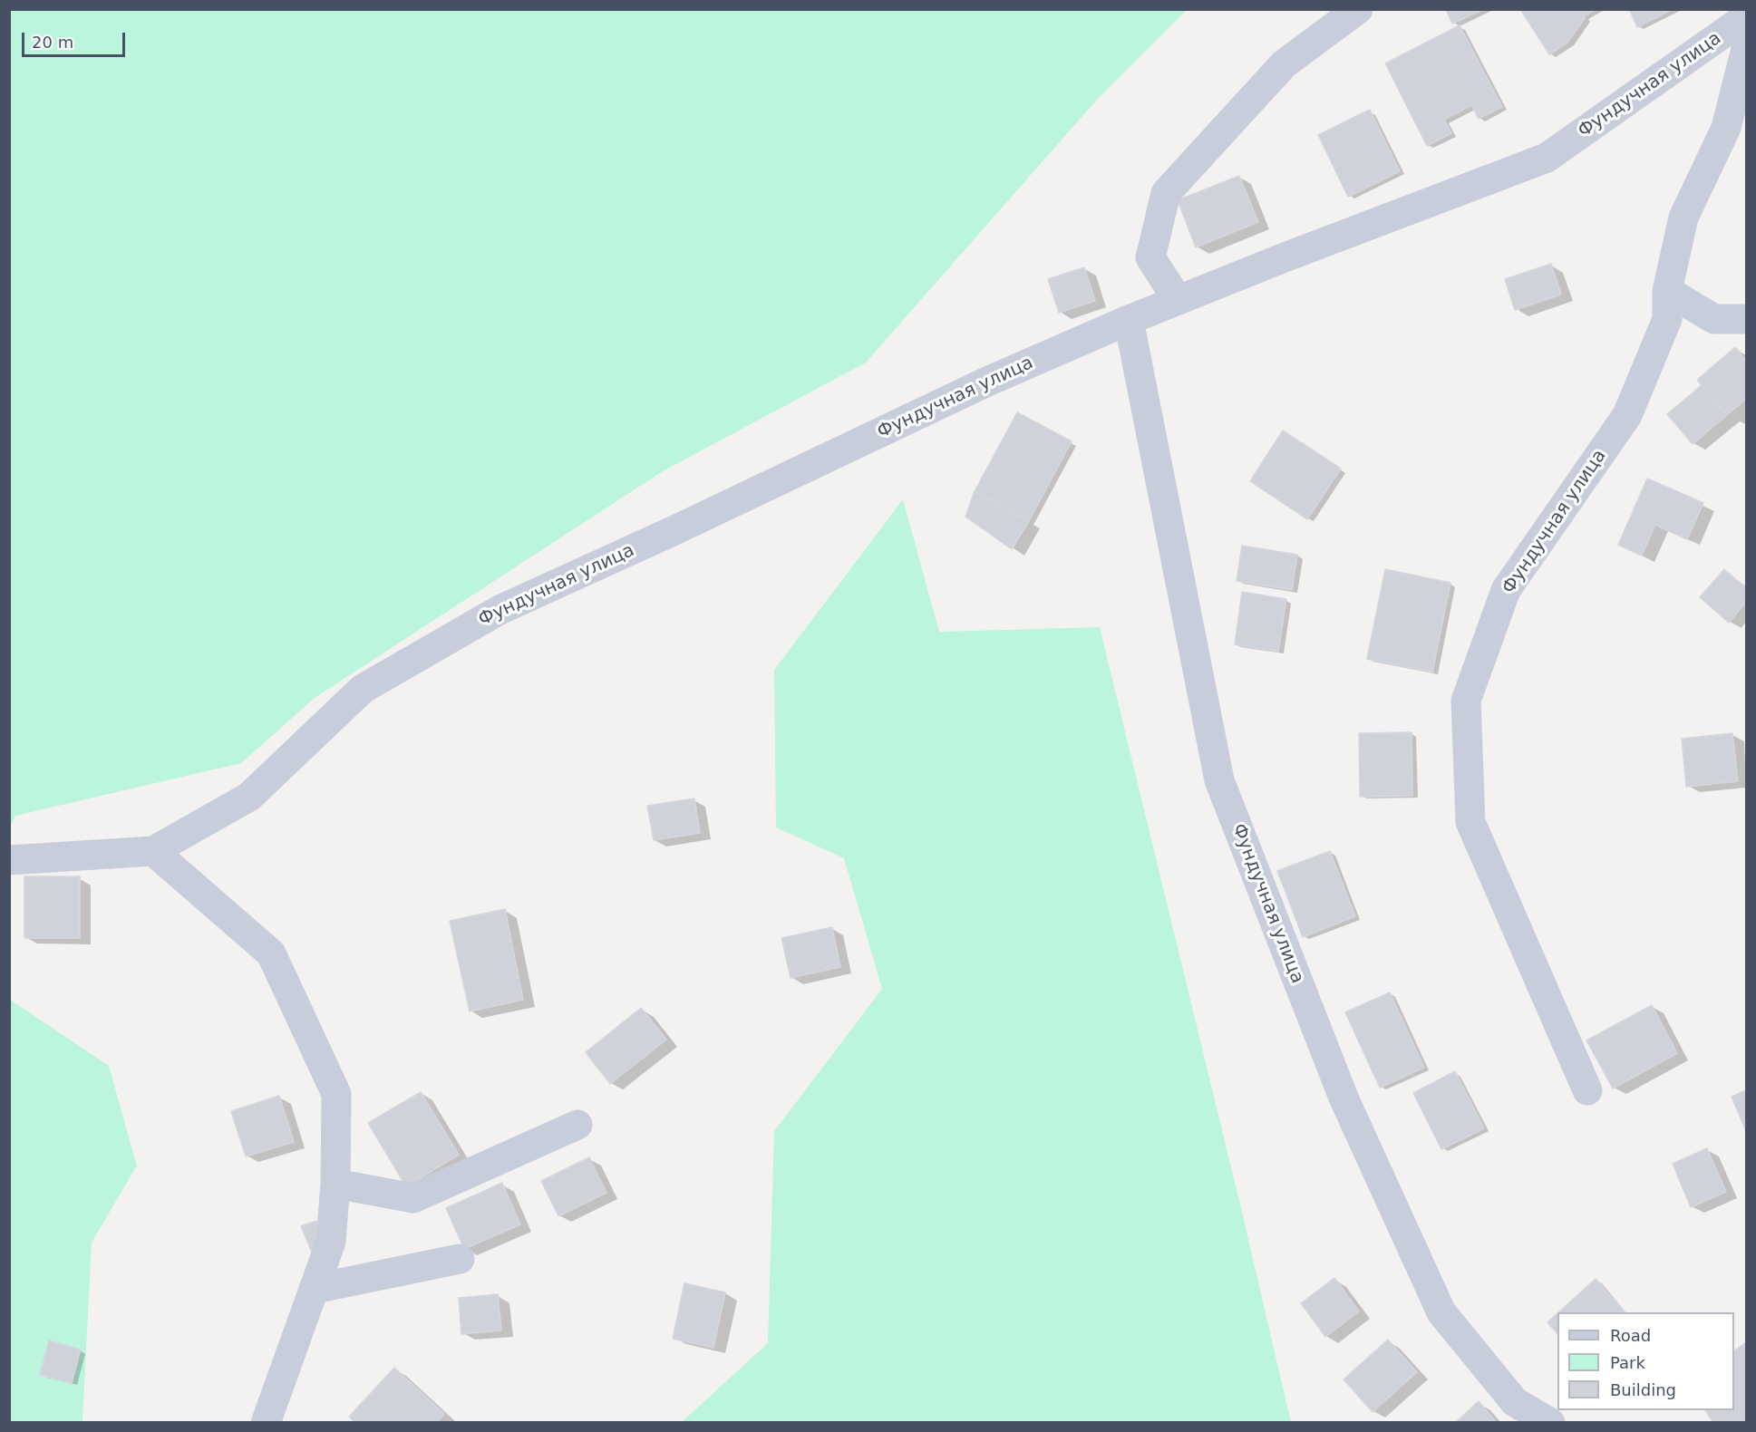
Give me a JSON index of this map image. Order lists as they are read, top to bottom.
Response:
{
  "streets": {
    "street": ["Фундучная улица"]
  },
  "legend": ["Road", "Park", "Building"],
  "scale_bar": "20 m"
}
